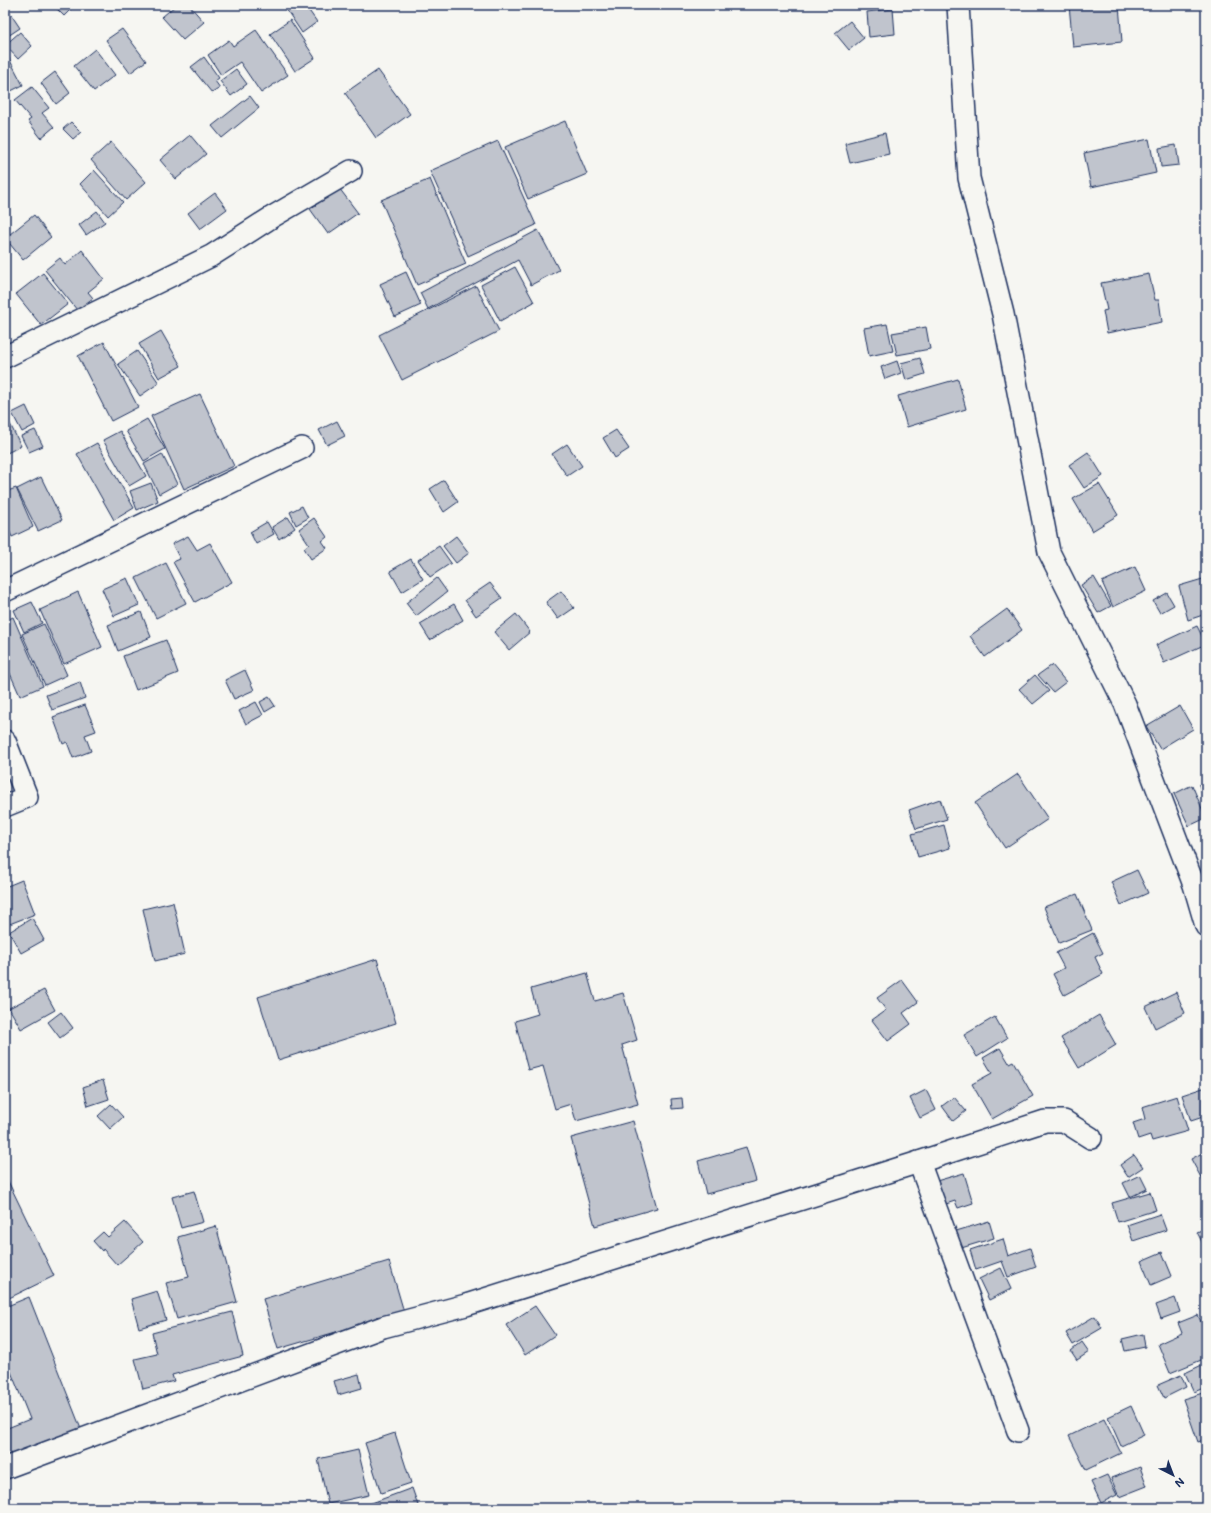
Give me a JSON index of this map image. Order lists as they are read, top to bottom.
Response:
{
  "north": "bottom right"
}
